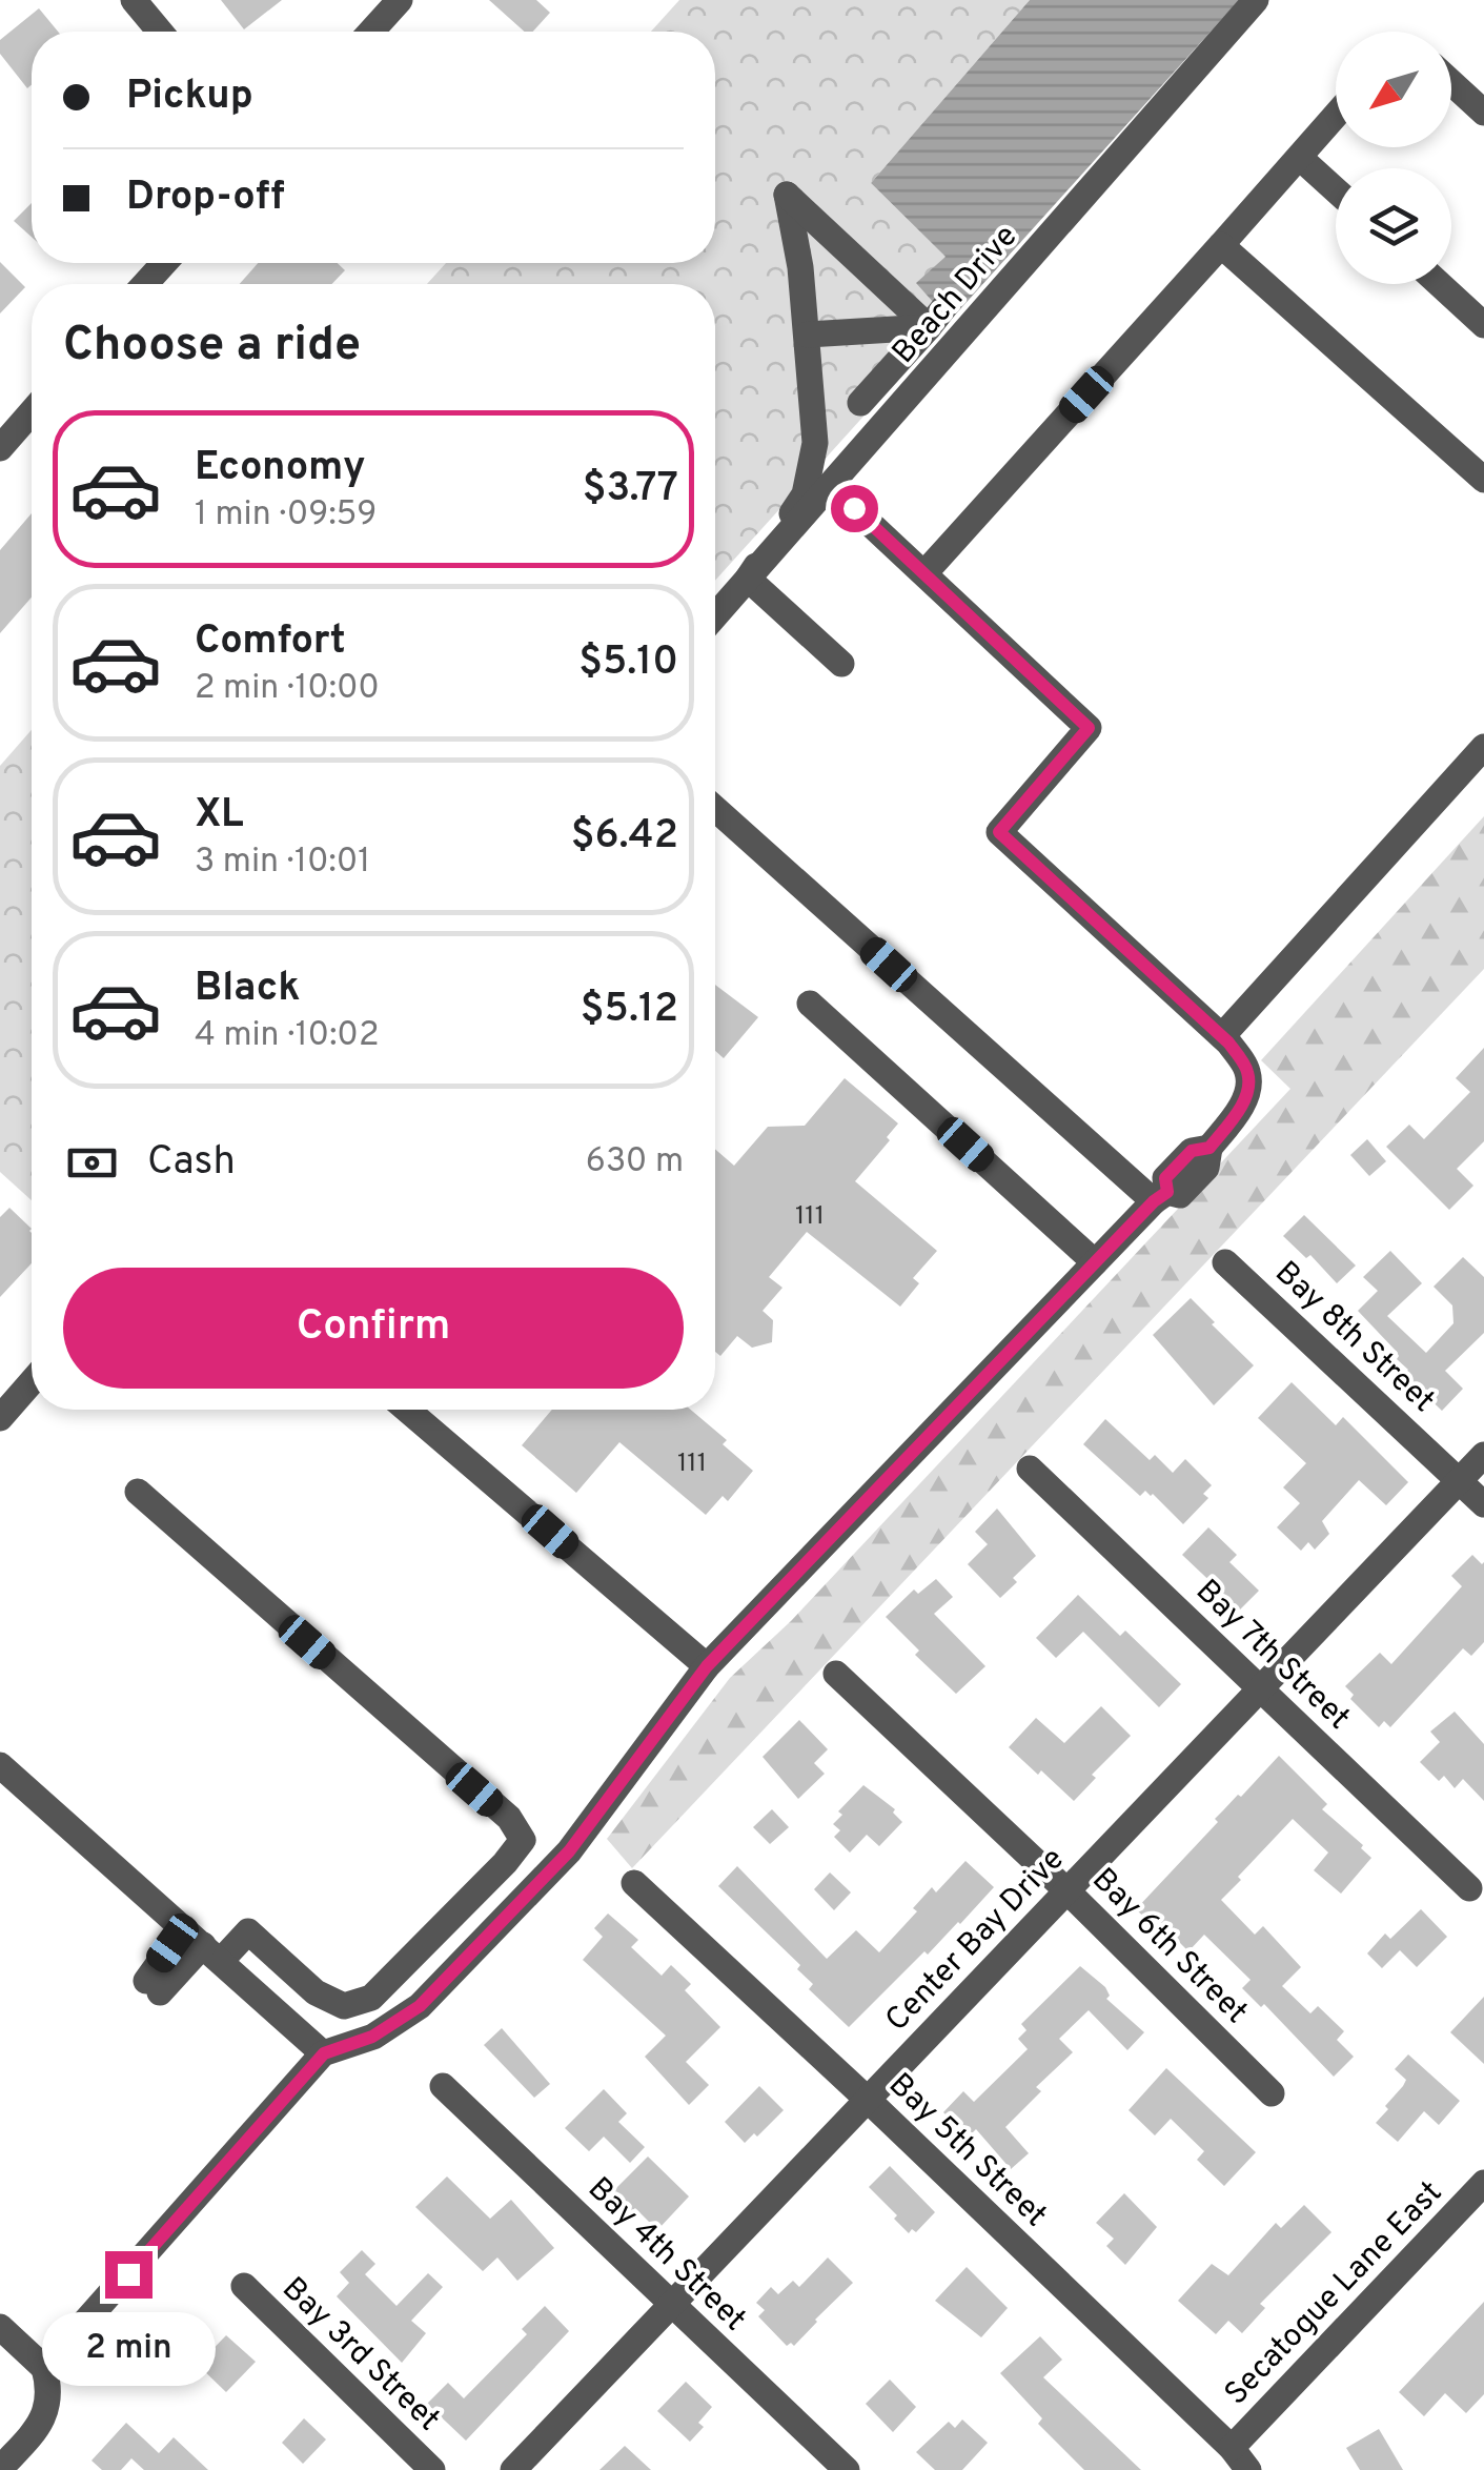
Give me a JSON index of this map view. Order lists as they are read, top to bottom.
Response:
{
  "streets": {
    "street": [
      "Beach Drive",
      "Bay 8th Street",
      "Bay 7th Street",
      "Center Bay Drive",
      "Bay 6th Street",
      "Bay 5th Street",
      "Bay 4th Street",
      "Secatogue Lane East",
      "Bay 3rd Street"
    ]
  },
  "crossings": [
    ["Bay 8th Street", "Center Bay Drive"],
    ["Bay 7th Street", "Center Bay Drive"],
    ["Center Bay Drive", "Bay 6th Street"],
    ["Center Bay Drive", "Bay 5th Street"],
    ["Center Bay Drive", "Bay 4th Street"],
    ["Bay 5th Street", "Secatogue Lane East"]
  ],
  "house_numbers": ["111", "111"],
  "north": "bottom left",
  "page": {
    "banner": ["Pickup", "Drop-off"],
    "heading": "Choose a ride",
    "list": [
      {
        "name": "Economy",
        "note": "1 min · 09:59",
        "value": "$3.77"
      },
      {
        "name": "Comfort",
        "note": "2 min · 10:00",
        "value": "$5.10"
      },
      {
        "name": "XL",
        "note": "3 min · 10:01",
        "value": "$6.42"
      },
      {
        "name": "Black",
        "note": "4 min · 10:02",
        "value": "$5.12"
      }
    ],
    "pay": ["Cash", "630 m"],
    "buttons": "Confirm",
    "bubble": "2 min"
  }
}
